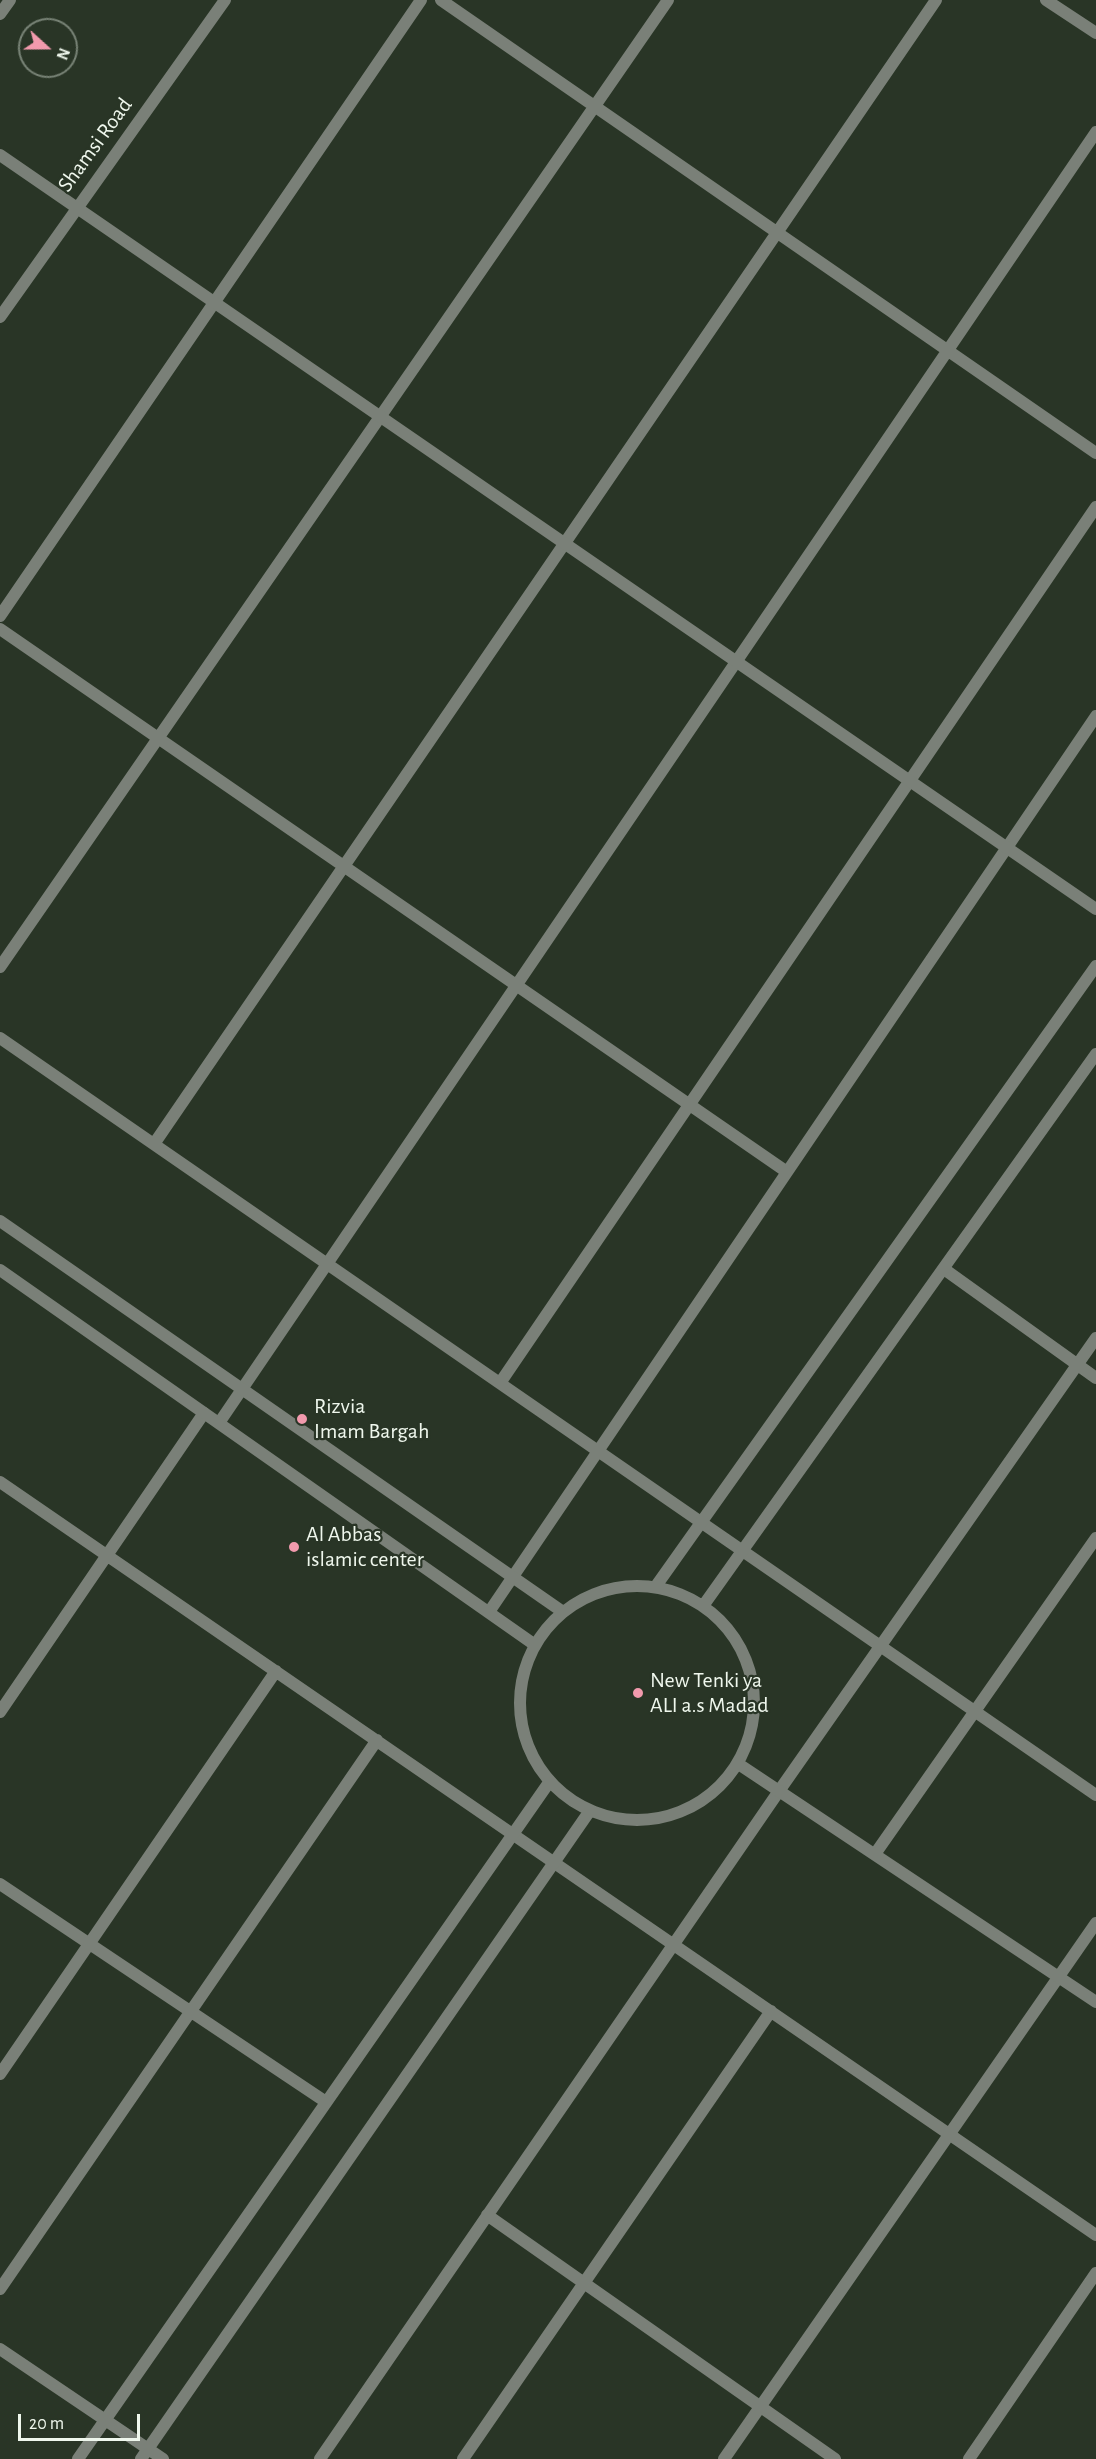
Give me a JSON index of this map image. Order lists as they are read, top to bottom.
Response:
{
  "streets": {
    "street": ["Shamsi Road"]
  },
  "places": ["Rizvia Imam Bargah", "Al Abbas islamic center", "New Tenki ya ALI a.s Madad"],
  "scale_bar": "20 m",
  "north": "right"
}
